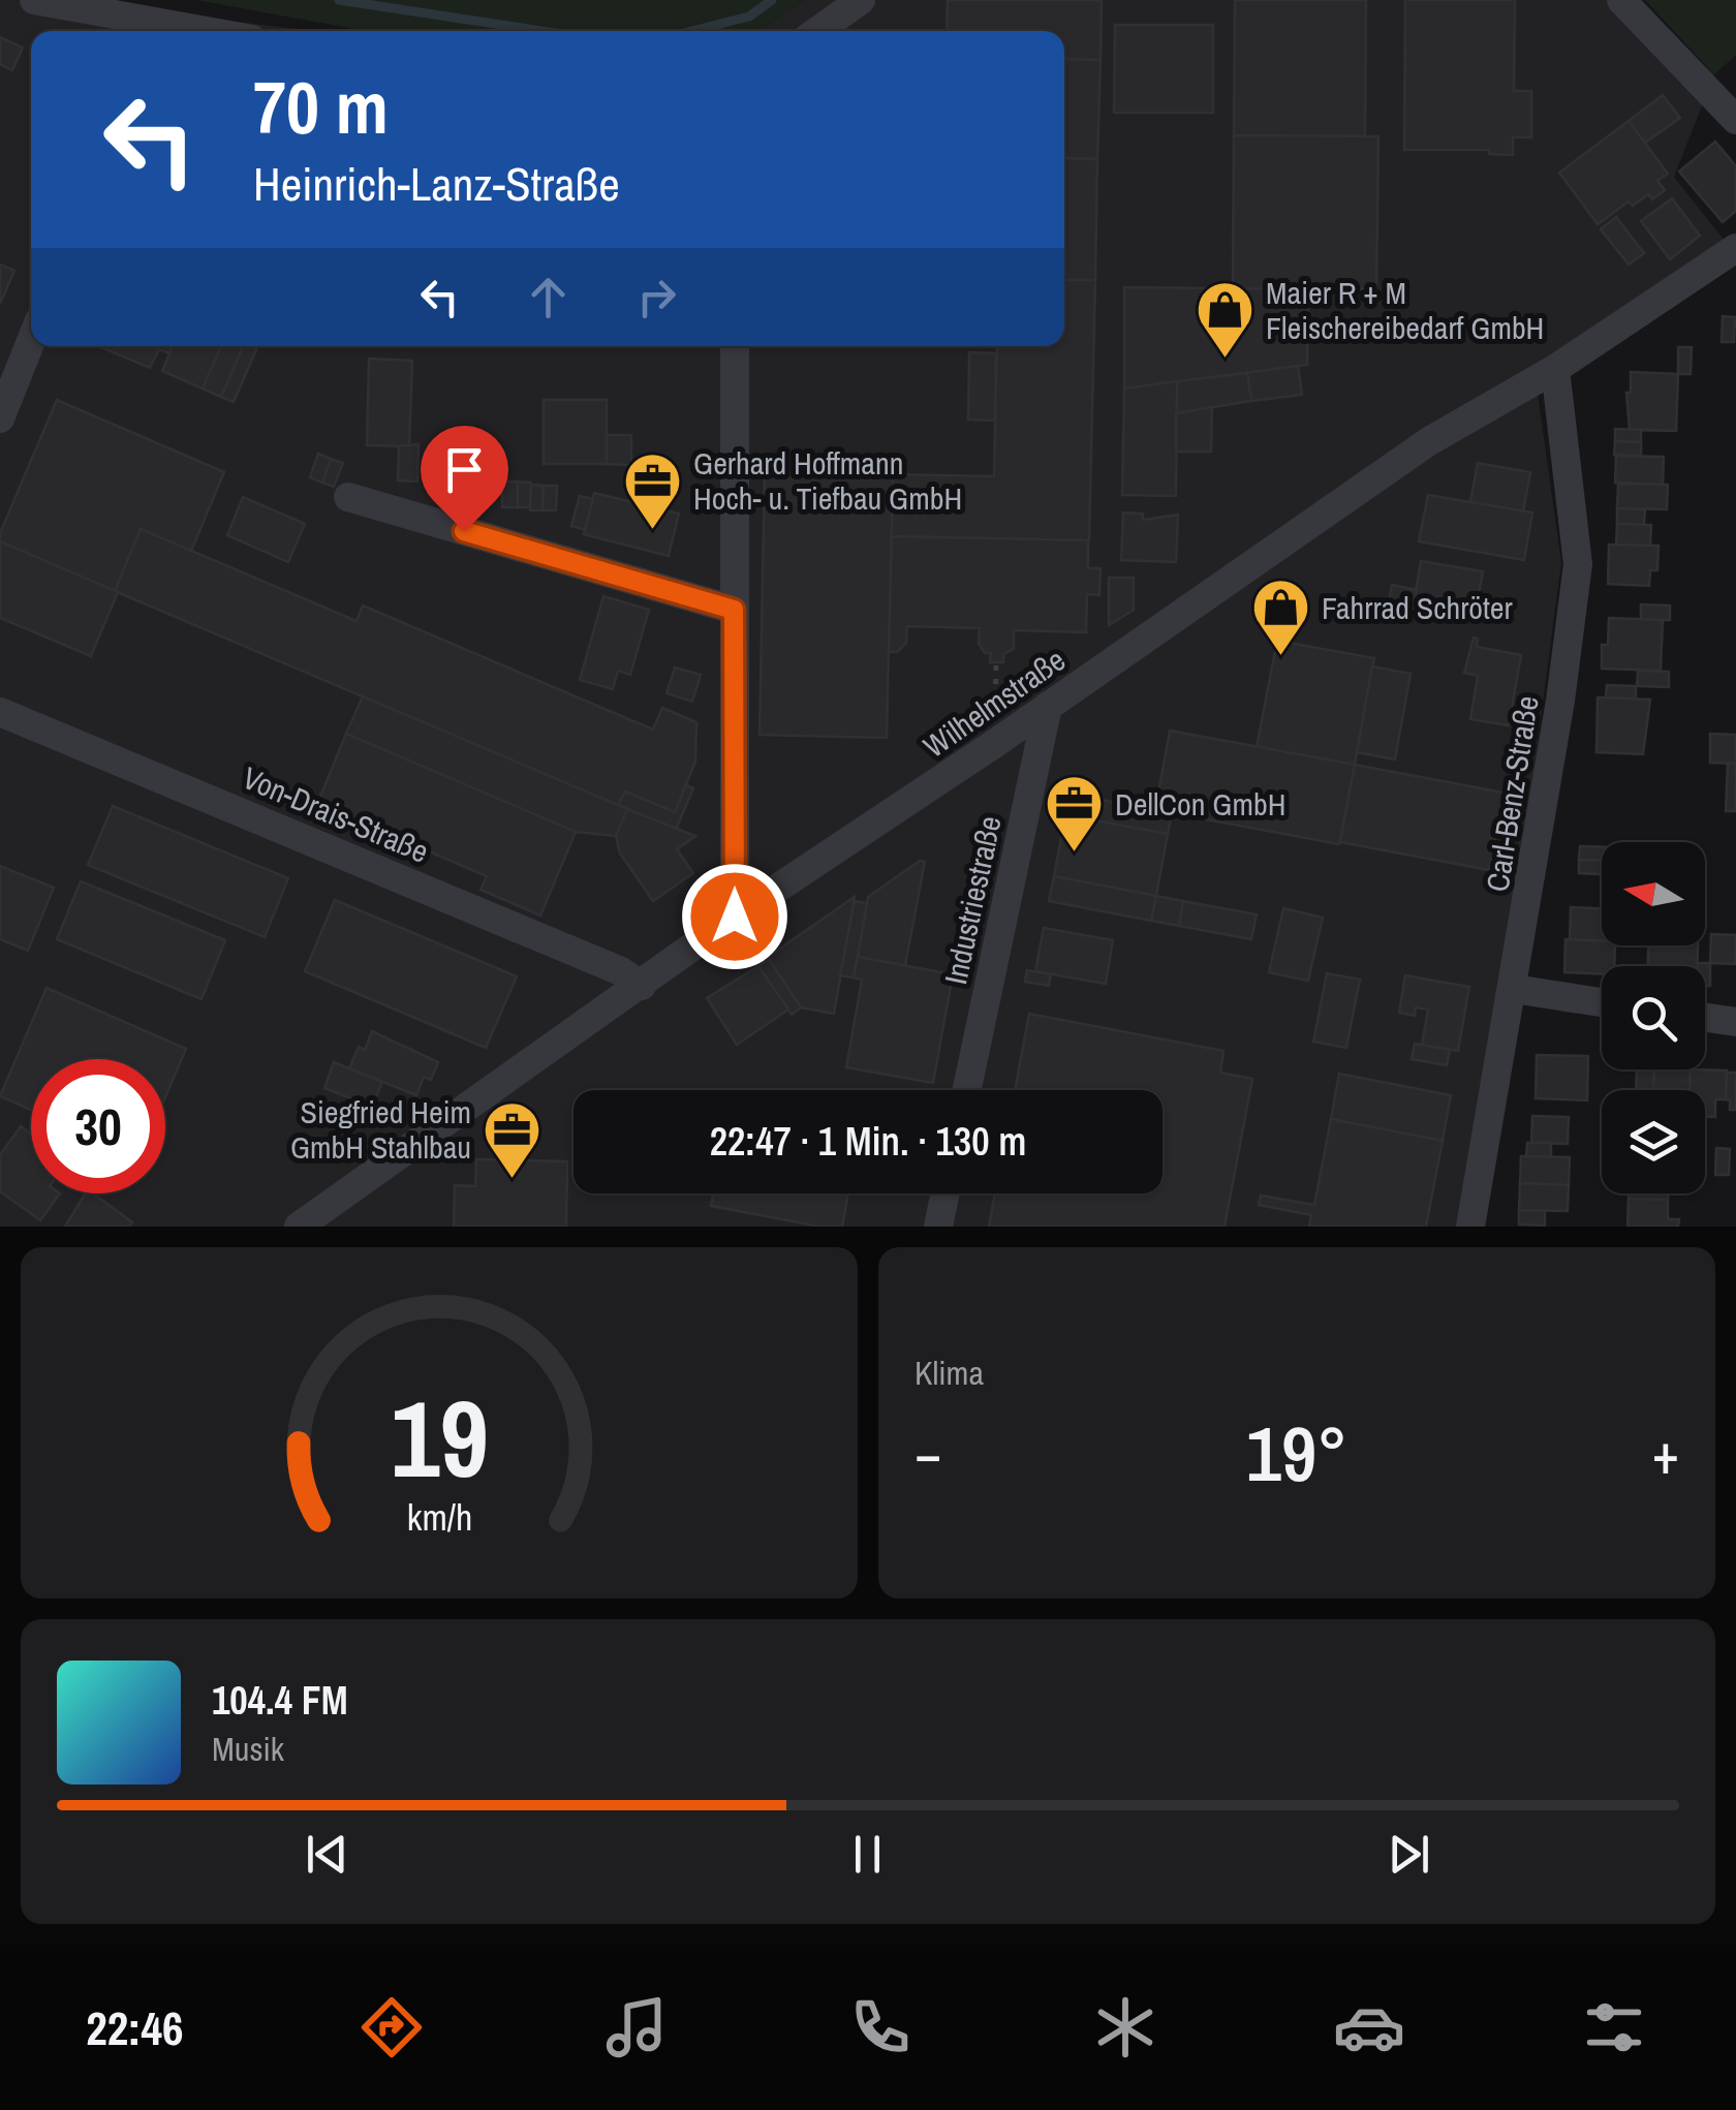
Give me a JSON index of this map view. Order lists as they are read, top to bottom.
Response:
{
  "streets": {
    "street": [
      "Wilhelmstraße",
      "Carl-Benz-Straße",
      "Von-Drais-Straße",
      "Industriestraße"
    ]
  },
  "crossings": [
    ["Wilhelmstraße", "Carl-Benz-Straße"],
    ["Wilhelmstraße", "Von-Drais-Straße"],
    ["Wilhelmstraße", "Industriestraße"]
  ],
  "places": {
    "shop": ["Maier R + M Fleischereibedarf GmbH", "Fahrrad Schröter"],
    "office": ["Gerhard Hoffmann Hoch- u. Tiefbau GmbH", "DellCon GmbH", "Siegfried Heim GmbH Stahlbau"]
  },
  "north": "left",
  "page": {
    "turn": ["70 m", "Heinrich-Lanz-Straße"],
    "limit": "30",
    "trip": "22:47 · 1 Min. · 130 m",
    "tile": "Klima",
    "heat": ["−", "19°", "+"],
    "song": ["104.4 FM", "Musik"],
    "tabs": "22:46",
    "gauge": ["19", "km/h"]
  }
}
